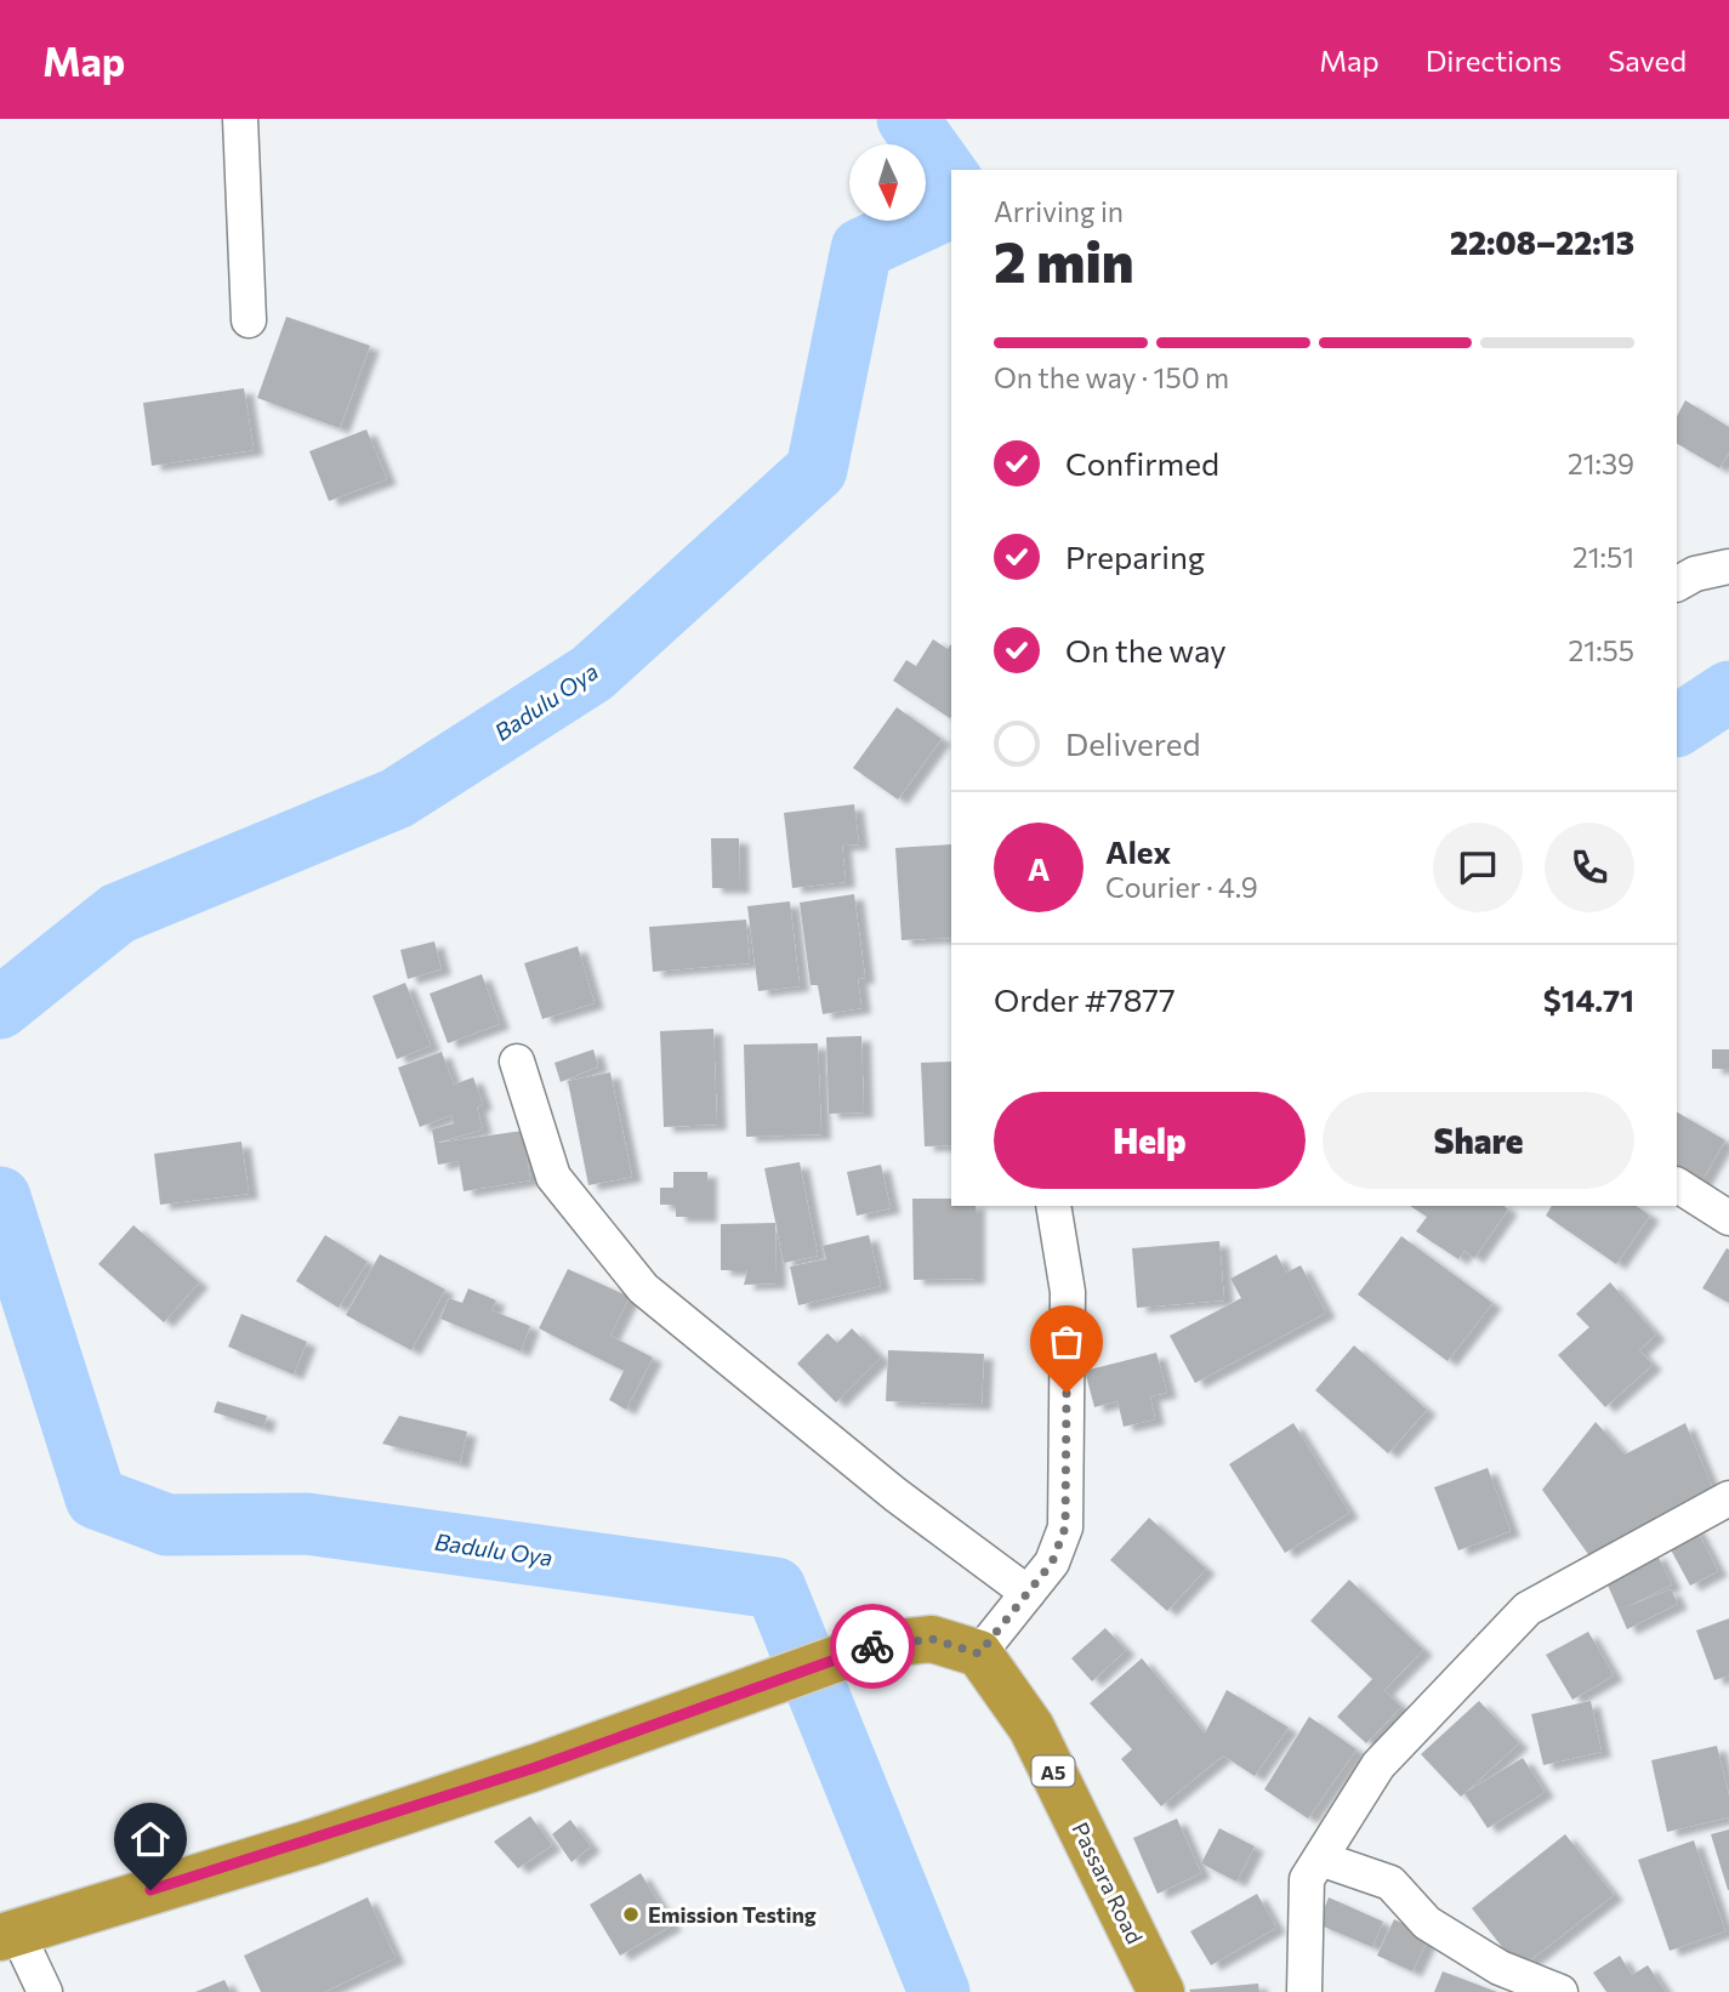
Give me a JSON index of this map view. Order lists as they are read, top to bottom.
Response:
{
  "streets": {
    "highway": ["A5", "Passara Road"]
  },
  "water": ["Badulu Oya"],
  "places": ["Emission Testing"],
  "north": "bottom",
  "page": {
    "header": "Map",
    "nav": ["Map", "Directions", "Saved"],
    "heading": ["2 min", "Arriving in", "22:08–22:13"],
    "panel": [
      "Alex",
      "Courier · 4.9",
      "Order #7877",
      "$14.71"
    ],
    "bar": "On the way · 150 m",
    "list": [
      ["Confirmed", "21:39"],
      ["Preparing", "21:51"],
      ["On the way", "21:55"],
      "Delivered"
    ],
    "round": "A",
    "buttons": ["Help", "Share"]
  }
}
